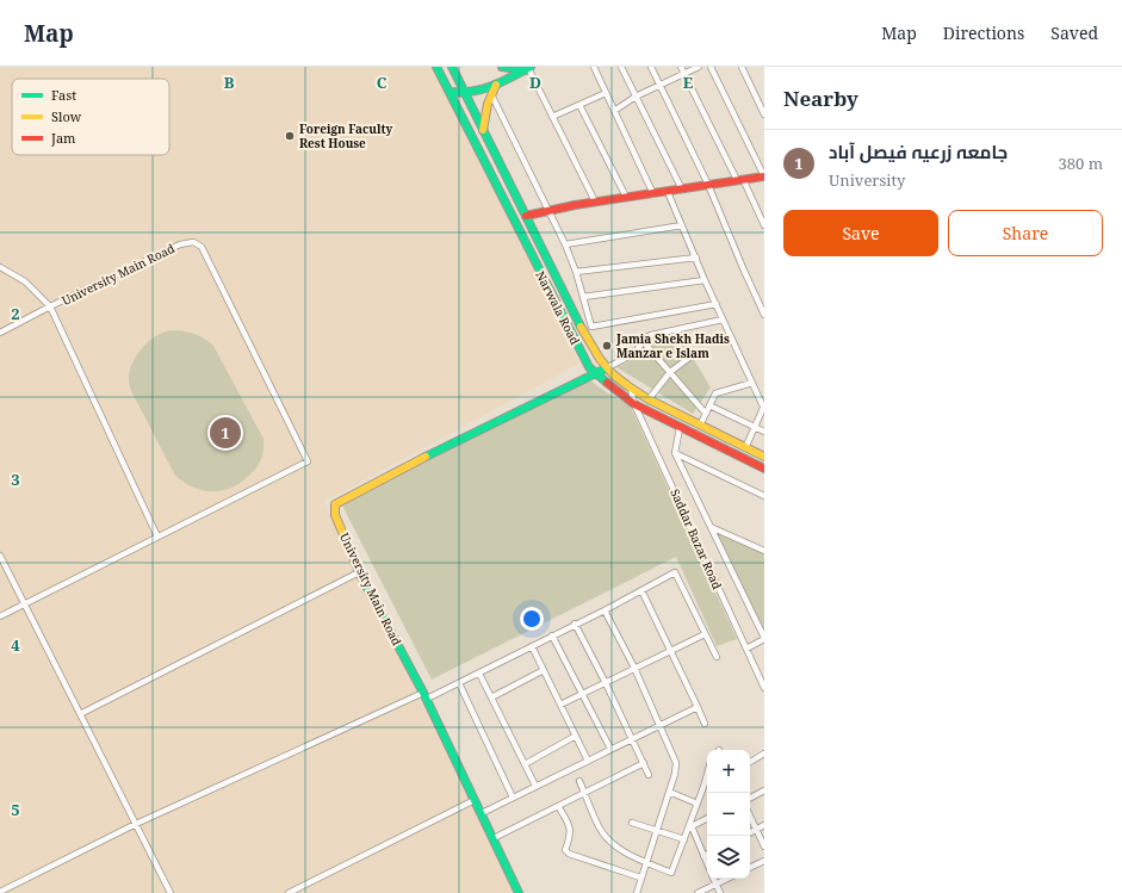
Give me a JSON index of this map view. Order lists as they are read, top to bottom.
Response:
{
  "streets": {
    "main road": ["University Main Road", "Narwala Road"],
    "street": ["Saddar Bazar Road"]
  },
  "crossings": [
    ["University Main Road", "Narwala Road"],
    ["Narwala Road", "Saddar Bazar Road"]
  ],
  "places": ["Foreign Faculty Rest House", "Jamia Shekh Hadis Manzar e Islam"],
  "legend": ["Fast", "Slow", "Jam"],
  "page": {
    "header": "Map",
    "nav": ["Map", "Directions", "Saved"],
    "heading": "Nearby",
    "list": [
      {
        "mark": "1",
        "name": "جامعہ زرعیہ فیصل آباد",
        "note": "University",
        "value": "380 m"
      }
    ],
    "buttons": ["Save", "Share"],
    "pins": "1",
    "map_buttons": ["+", "−"]
  },
  "grid": {
    "columns": [
      "B",
      "C",
      "D",
      "E"
    ],
    "rows": [
      "2",
      "3",
      "4",
      "5"
    ]
  }
}
